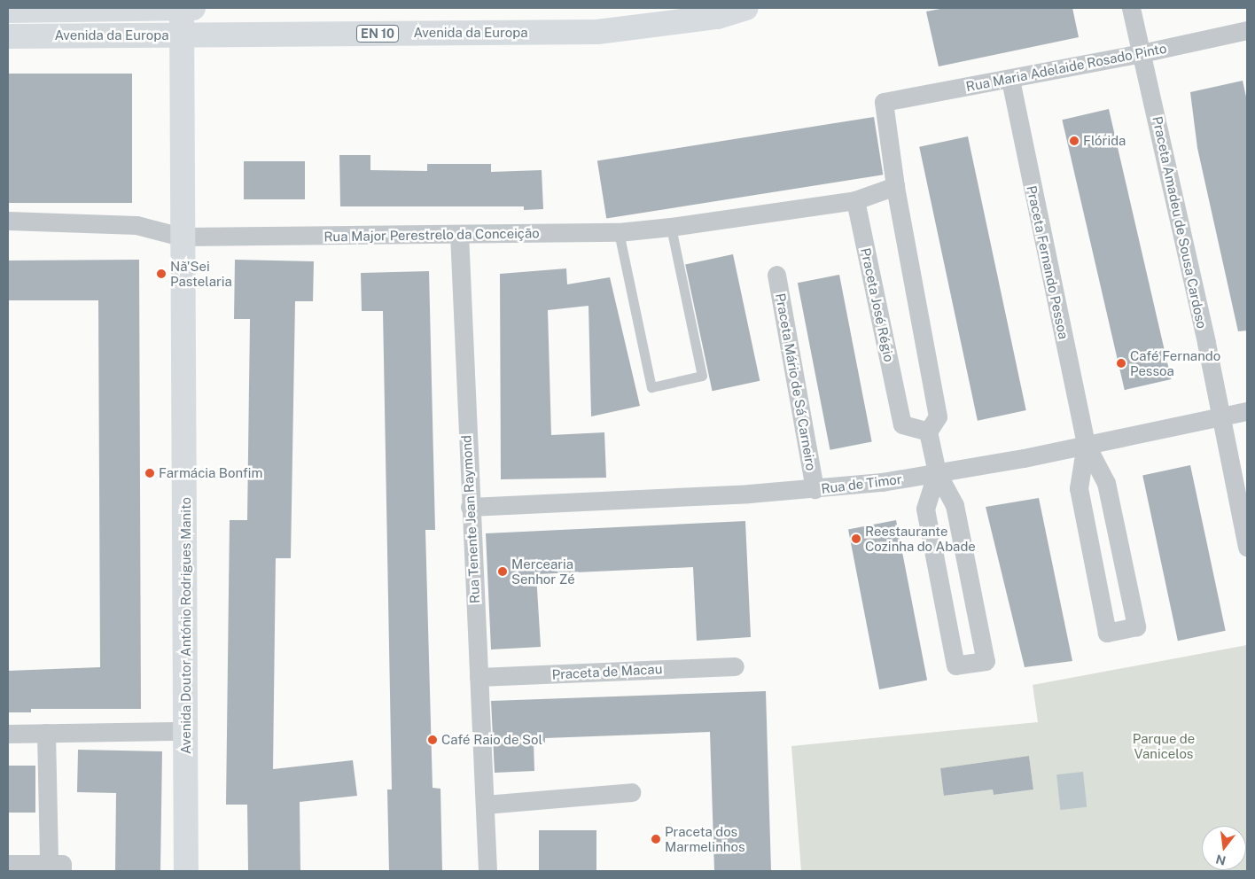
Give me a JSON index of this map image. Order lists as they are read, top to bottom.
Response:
{
  "streets": {
    "main road": ["Avenida da Europa", "EN 10", "Avenida Doutor António Rodrigues Manito"],
    "street": [
      "Rua Maria Adelaide Rosado Pinto",
      "Praceta Amadeu de Sousa Cardoso",
      "Rua Major Perestrelo da Conceição",
      "Praceta Fernando Pessoa",
      "Praceta José Régio",
      "Praceta Mário de Sá Carneiro",
      "Rua de Timor",
      "Rua Tenente Jean Raymond",
      "Praceta de Macau"
    ]
  },
  "crossings": [
    ["Rua Maria Adelaide Rosado Pinto", "Praceta Amadeu de Sousa Cardoso"],
    ["Rua Maria Adelaide Rosado Pinto", "Praceta Fernando Pessoa"],
    ["Praceta Amadeu de Sousa Cardoso", "Rua de Timor"],
    ["Rua Major Perestrelo da Conceição", "Praceta José Régio"],
    ["Rua Major Perestrelo da Conceição", "Rua Tenente Jean Raymond"],
    ["Rua Major Perestrelo da Conceição", "Avenida Doutor António Rodrigues Manito"],
    ["Praceta Fernando Pessoa", "Rua de Timor"],
    ["Praceta Mário de Sá Carneiro", "Rua de Timor"],
    ["Rua de Timor", "Rua Tenente Jean Raymond"],
    ["Rua Tenente Jean Raymond", "Praceta de Macau"]
  ],
  "parks": ["Parque de Vanicelos"],
  "places": [
    "Flórida",
    "Nã'Sei Pastelaria",
    "Café Fernando Pessoa",
    "Farmácia Bonfim",
    "Reestaurante Cozinha do Abade",
    "Mercearia Senhor Zé",
    "Café Raio de Sol",
    "Praceta dos Marmelinhos"
  ],
  "north": "bottom"
}
